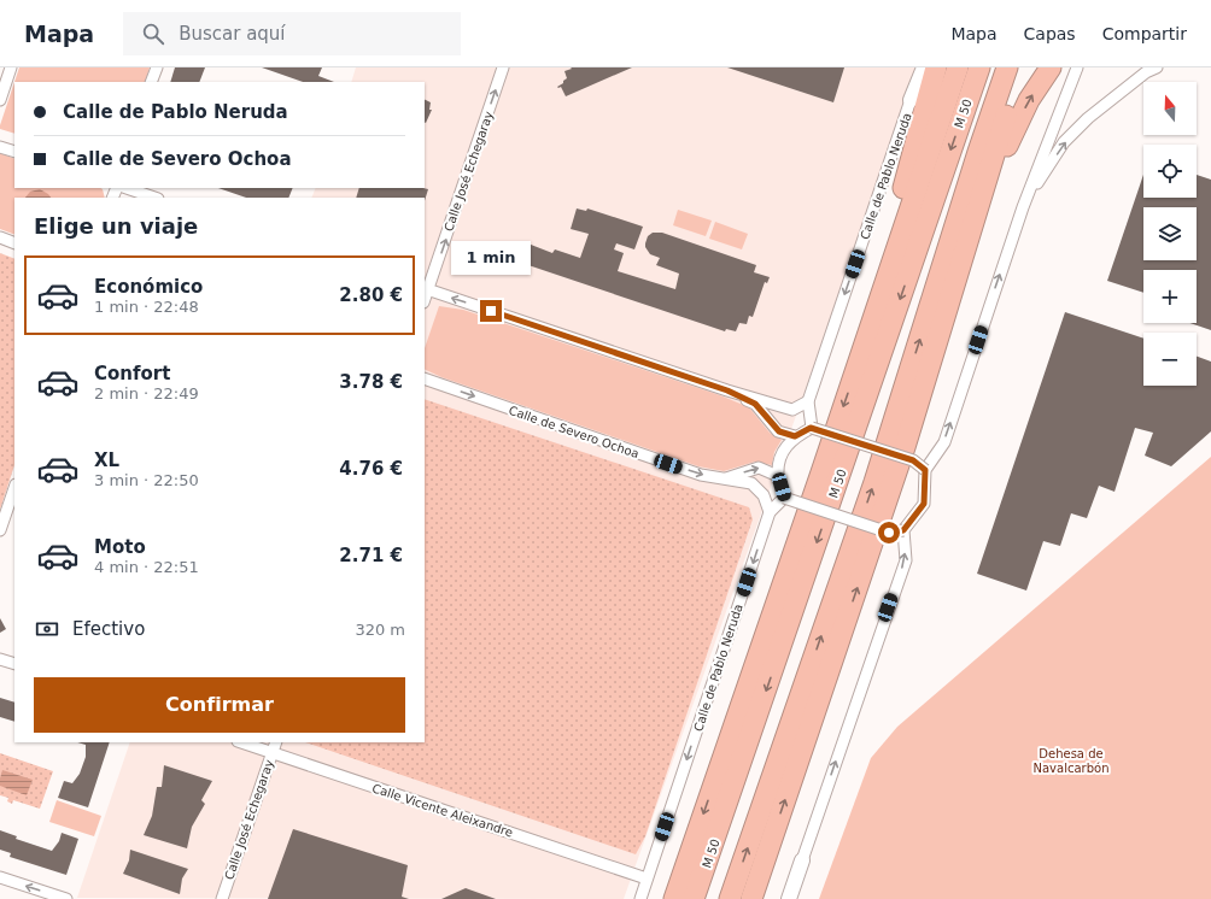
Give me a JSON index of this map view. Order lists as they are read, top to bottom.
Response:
{
  "streets": {
    "highway": ["M 50"],
    "street": [
      "Calle José Echegaray",
      "Calle de Pablo Neruda",
      "Calle de Severo Ochoa",
      "Calle Vicente Aleixandre"
    ]
  },
  "crossings": [
    ["Calle José Echegaray", "Calle Vicente Aleixandre"],
    ["Calle de Pablo Neruda", "Calle de Severo Ochoa"],
    ["Calle de Pablo Neruda", "Calle Vicente Aleixandre"]
  ],
  "one_way": ["Calle José Echegaray", "Calle de Pablo Neruda"],
  "parks": ["Dehesa de Navalcarbón"],
  "north": "top",
  "page": {
    "header": "Mapa",
    "search": "Buscar aquí",
    "nav": ["Mapa", "Capas", "Compartir"],
    "map_buttons": ["+", "−"],
    "banner": ["Calle de Pablo Neruda", "Calle de Severo Ochoa"],
    "heading": "Elige un viaje",
    "bubble": "1 min",
    "list": [
      {
        "name": "Económico",
        "note": "1 min · 22:48",
        "value": "2.80 €"
      },
      {
        "name": "Confort",
        "note": "2 min · 22:49",
        "value": "3.78 €"
      },
      {
        "name": "XL",
        "note": "3 min · 22:50",
        "value": "4.76 €"
      },
      {
        "name": "Moto",
        "note": "4 min · 22:51",
        "value": "2.71 €"
      }
    ],
    "pay": ["Efectivo", "320 m"],
    "buttons": "Confirmar"
  }
}
